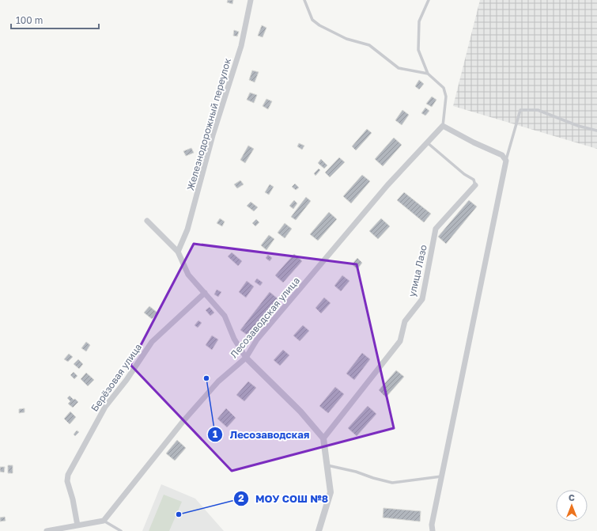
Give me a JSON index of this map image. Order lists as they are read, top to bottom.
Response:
{
  "streets": {
    "street": [
      "Железнодорожный переулок",
      "улица Лазо",
      "Лесозаводская улица",
      "Берёзовая улица"
    ]
  },
  "places": ["Лесозаводская", "МОУ СОШ №8"],
  "scale_bar": "100 m",
  "north": "top"
}
